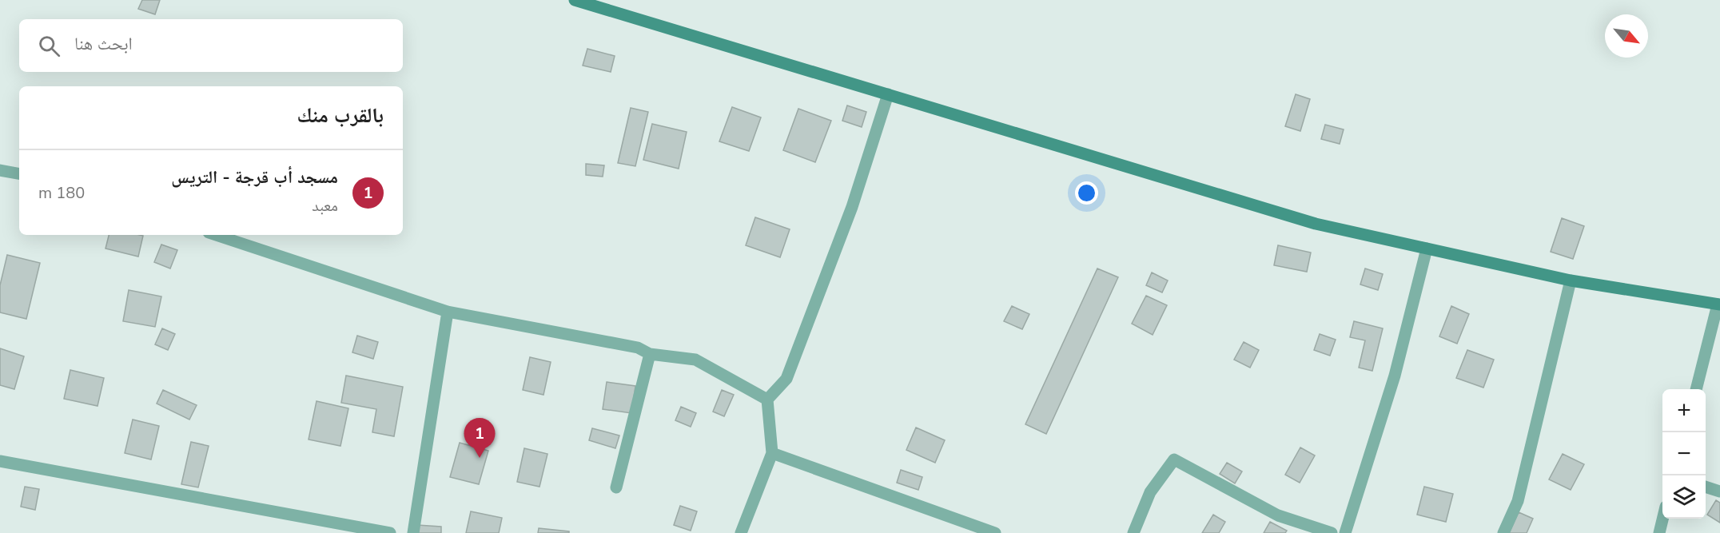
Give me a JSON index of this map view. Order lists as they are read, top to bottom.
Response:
{
  "north": "bottom right",
  "page": {
    "search": "ابحث هنا",
    "heading": "بالقرب منك",
    "list": [
      {
        "mark": "1",
        "name": "مسجد أب قرجة - التريس",
        "note": "معبد",
        "value": "180 m"
      }
    ],
    "map_buttons": ["+", "−"],
    "pins": "1"
  }
}
